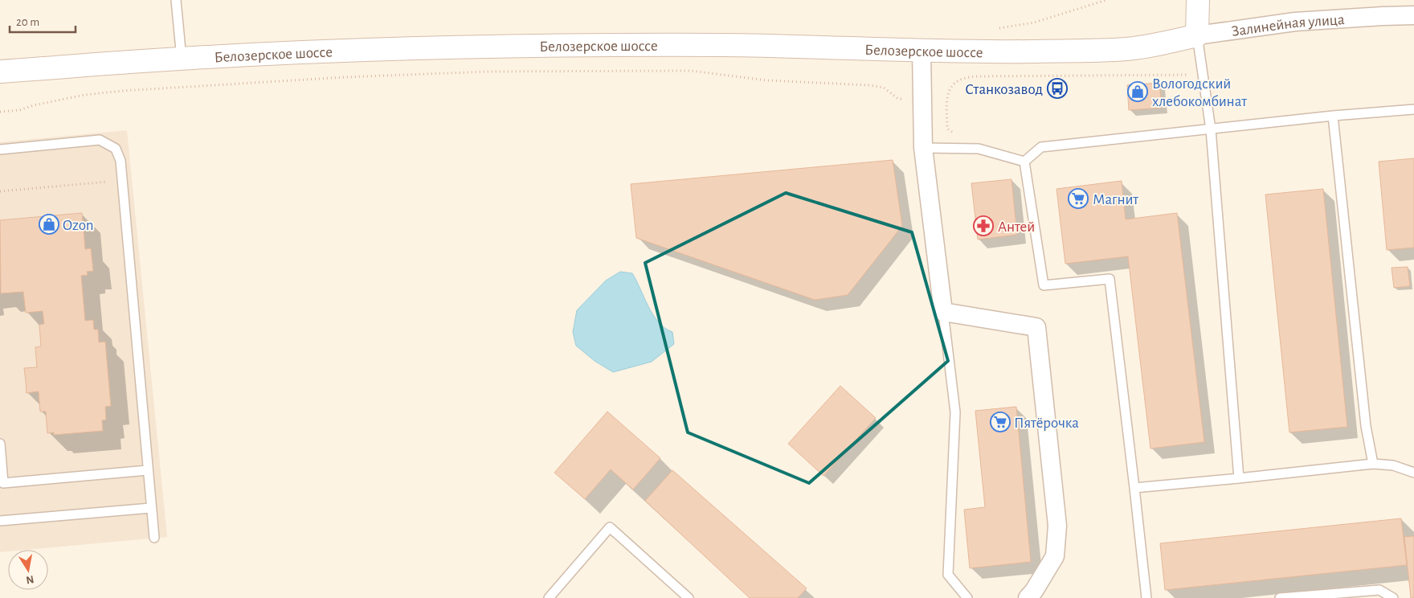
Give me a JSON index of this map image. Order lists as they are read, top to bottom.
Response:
{
  "streets": {
    "main road": ["Белозерское шоссе"],
    "street": ["Залинейная улица"]
  },
  "crossings": [
    ["Залинейная улица", "Белозерское шоссе"]
  ],
  "places": {
    "bus stop": ["Станкозавод"],
    "shop": ["Вологодский хлебокомбинат", "Ozon"],
    "supermarket": ["Магнит", "Пятёрочка"],
    "pharmacy": ["Антей"]
  },
  "scale_bar": "20 m",
  "north": "bottom"
}
